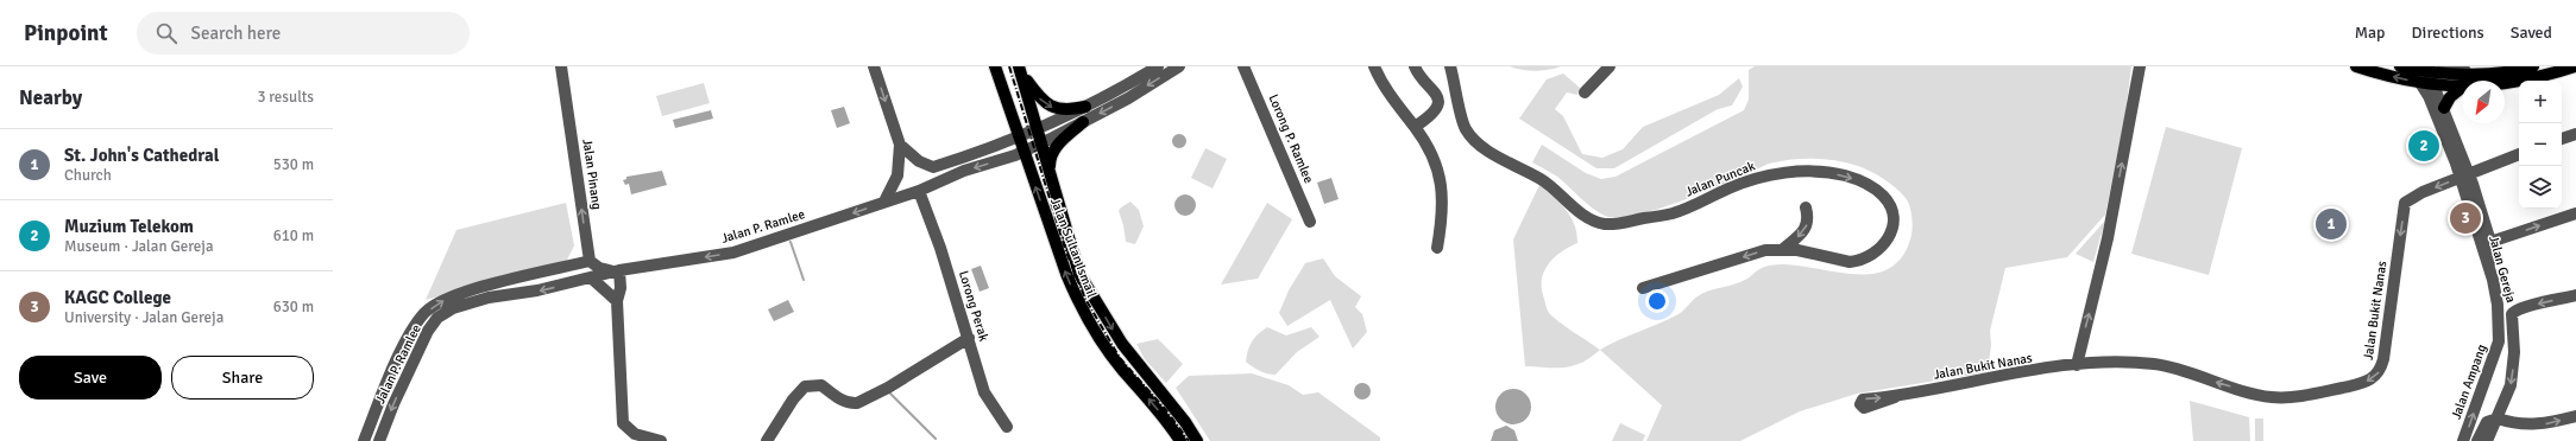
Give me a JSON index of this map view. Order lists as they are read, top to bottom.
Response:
{
  "streets": {
    "main road": ["Jalan Sultan Ismail"],
    "street": [
      "Lorong P. Ramlee",
      "Jalan Pinang",
      "Jalan Puncak",
      "Jalan P. Ramlee",
      "Jalan Gereja",
      "Lorong Perak",
      "Jalan Bukit Nanas",
      "Jalan Ampang"
    ]
  },
  "crossings": [
    ["Jalan Pinang", "Jalan P. Ramlee"],
    ["Jalan P. Ramlee", "Jalan Sultan Ismail"],
    ["Jalan P. Ramlee", "Lorong Perak"],
    ["Jalan Gereja", "Jalan Bukit Nanas"],
    ["Jalan Gereja", "Jalan Ampang"]
  ],
  "one_way": ["Jalan Pinang", "Jalan Ampang"],
  "north": "bottom left",
  "page": {
    "header": "Pinpoint",
    "search": "Search here",
    "nav": ["Map", "Directions", "Saved"],
    "heading": ["Nearby", "3 results"],
    "map_buttons": ["+", "−"],
    "list": [
      {
        "mark": "1",
        "name": "St. John's Cathedral",
        "note": "Church",
        "value": "530 m"
      },
      {
        "mark": "2",
        "name": "Muzium Telekom",
        "note": "Museum · Jalan Gereja",
        "value": "610 m"
      },
      {
        "mark": "3",
        "name": "KAGC College",
        "note": "University · Jalan Gereja",
        "value": "630 m"
      }
    ],
    "pins": ["2", "3", "1"],
    "buttons": ["Save", "Share"]
  }
}
